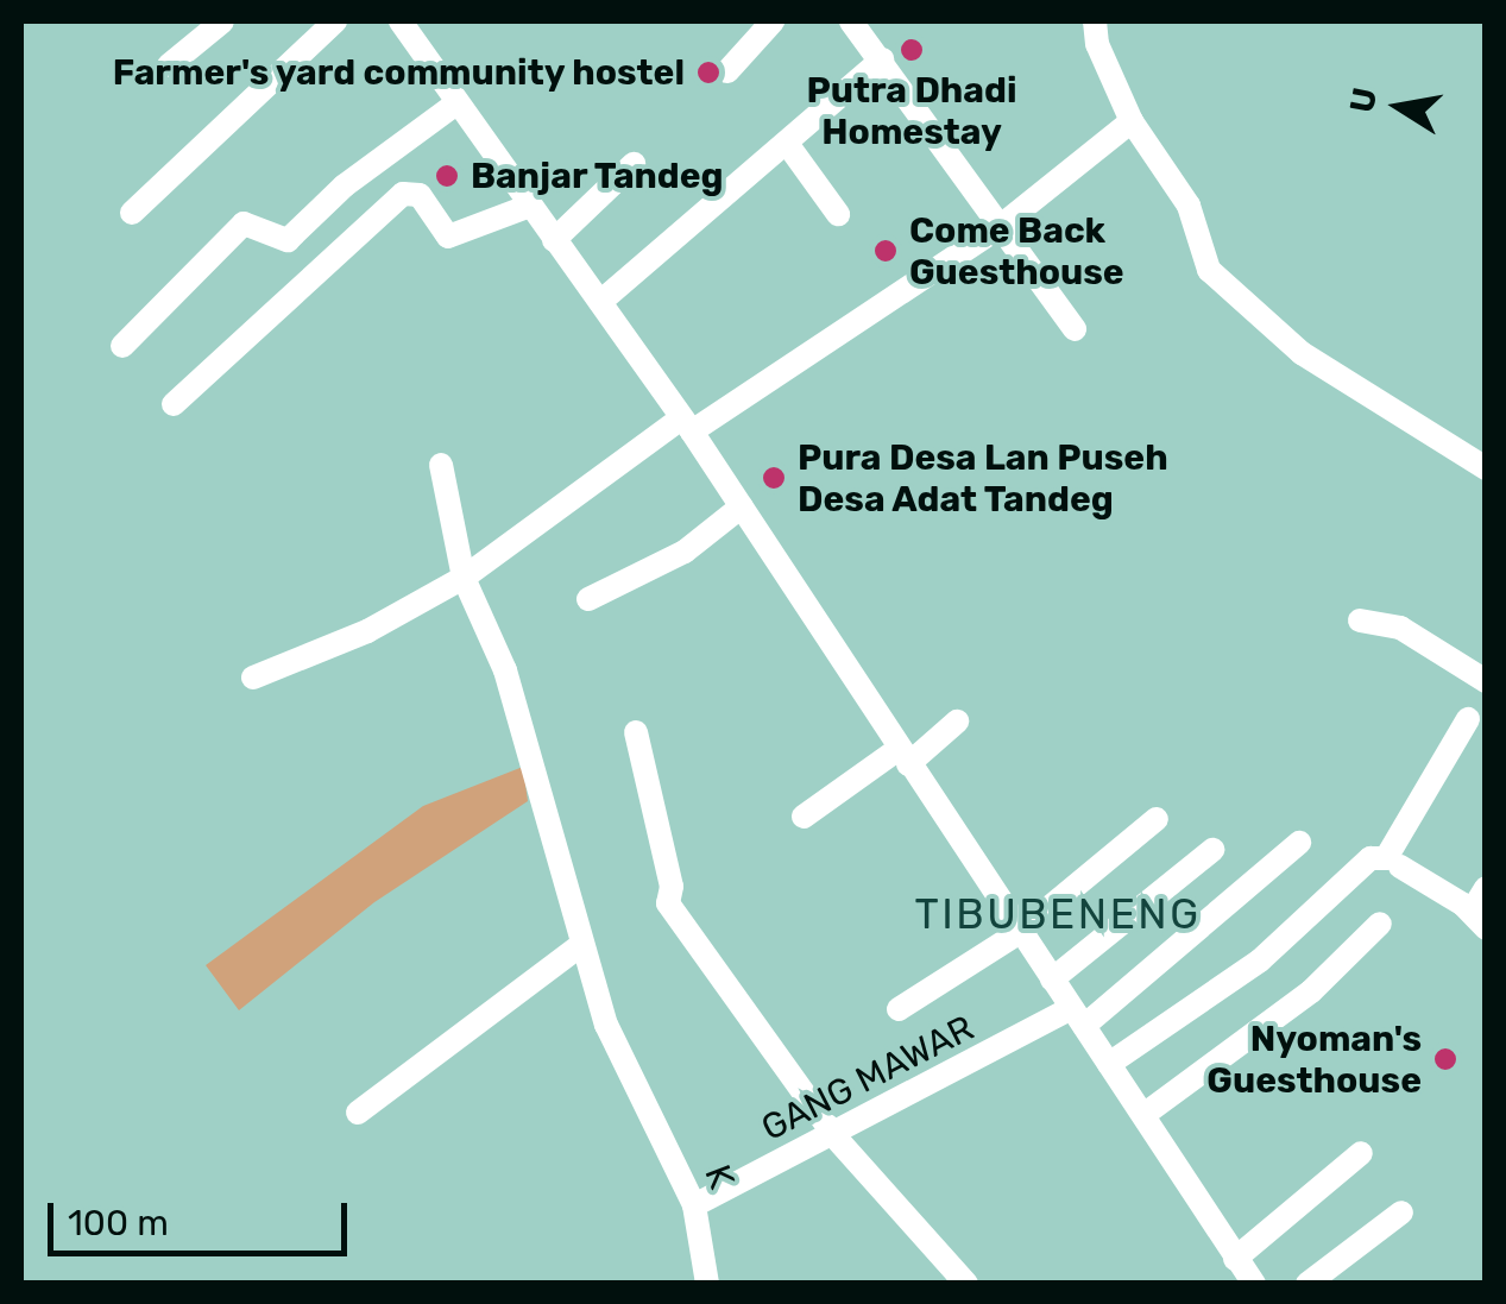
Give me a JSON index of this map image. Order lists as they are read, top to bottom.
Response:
{
  "streets": {
    "street": ["GANG MAWAR", "K"]
  },
  "crossings": [
    ["GANG MAWAR", "K"]
  ],
  "districts": ["TIBUBENENG"],
  "places": [
    "Putra Dhadi Homestay",
    "Farmer's yard community hostel",
    "Banjar Tandeg",
    "Come Back Guesthouse",
    "Pura Desa Lan Puseh Desa Adat Tandeg",
    "Nyoman's Guesthouse"
  ],
  "scale_bar": "100 m",
  "north": "left"
}
